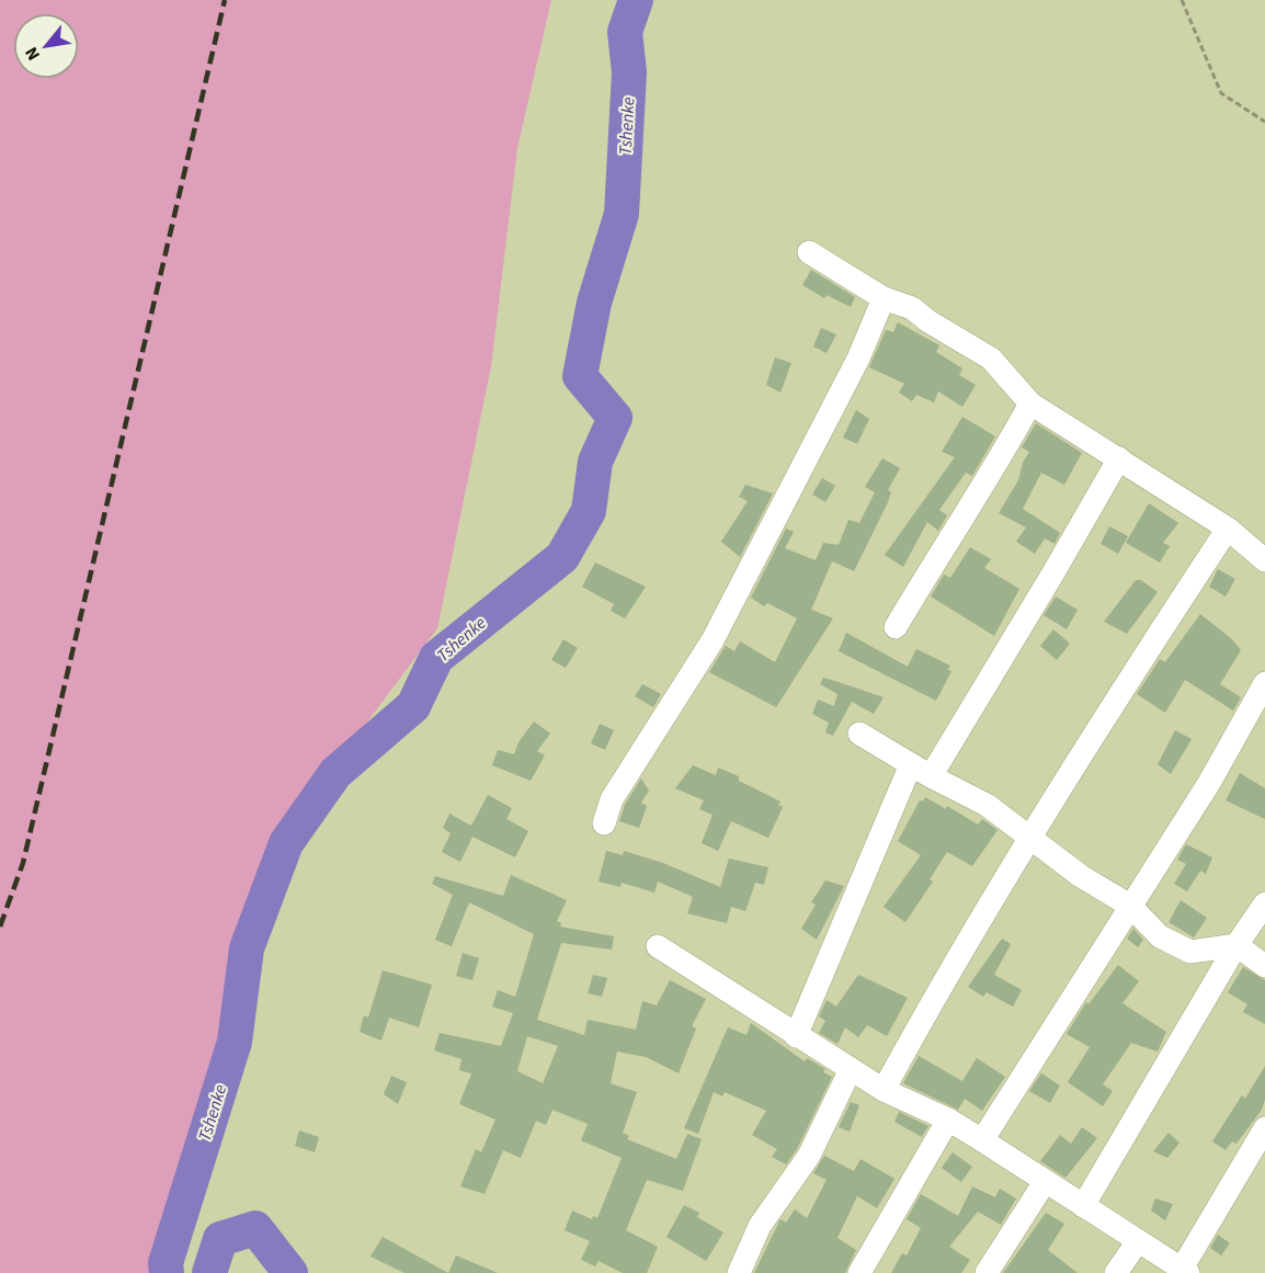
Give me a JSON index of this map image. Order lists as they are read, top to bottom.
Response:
{
  "water": ["Tshenke"],
  "north": "bottom left"
}
